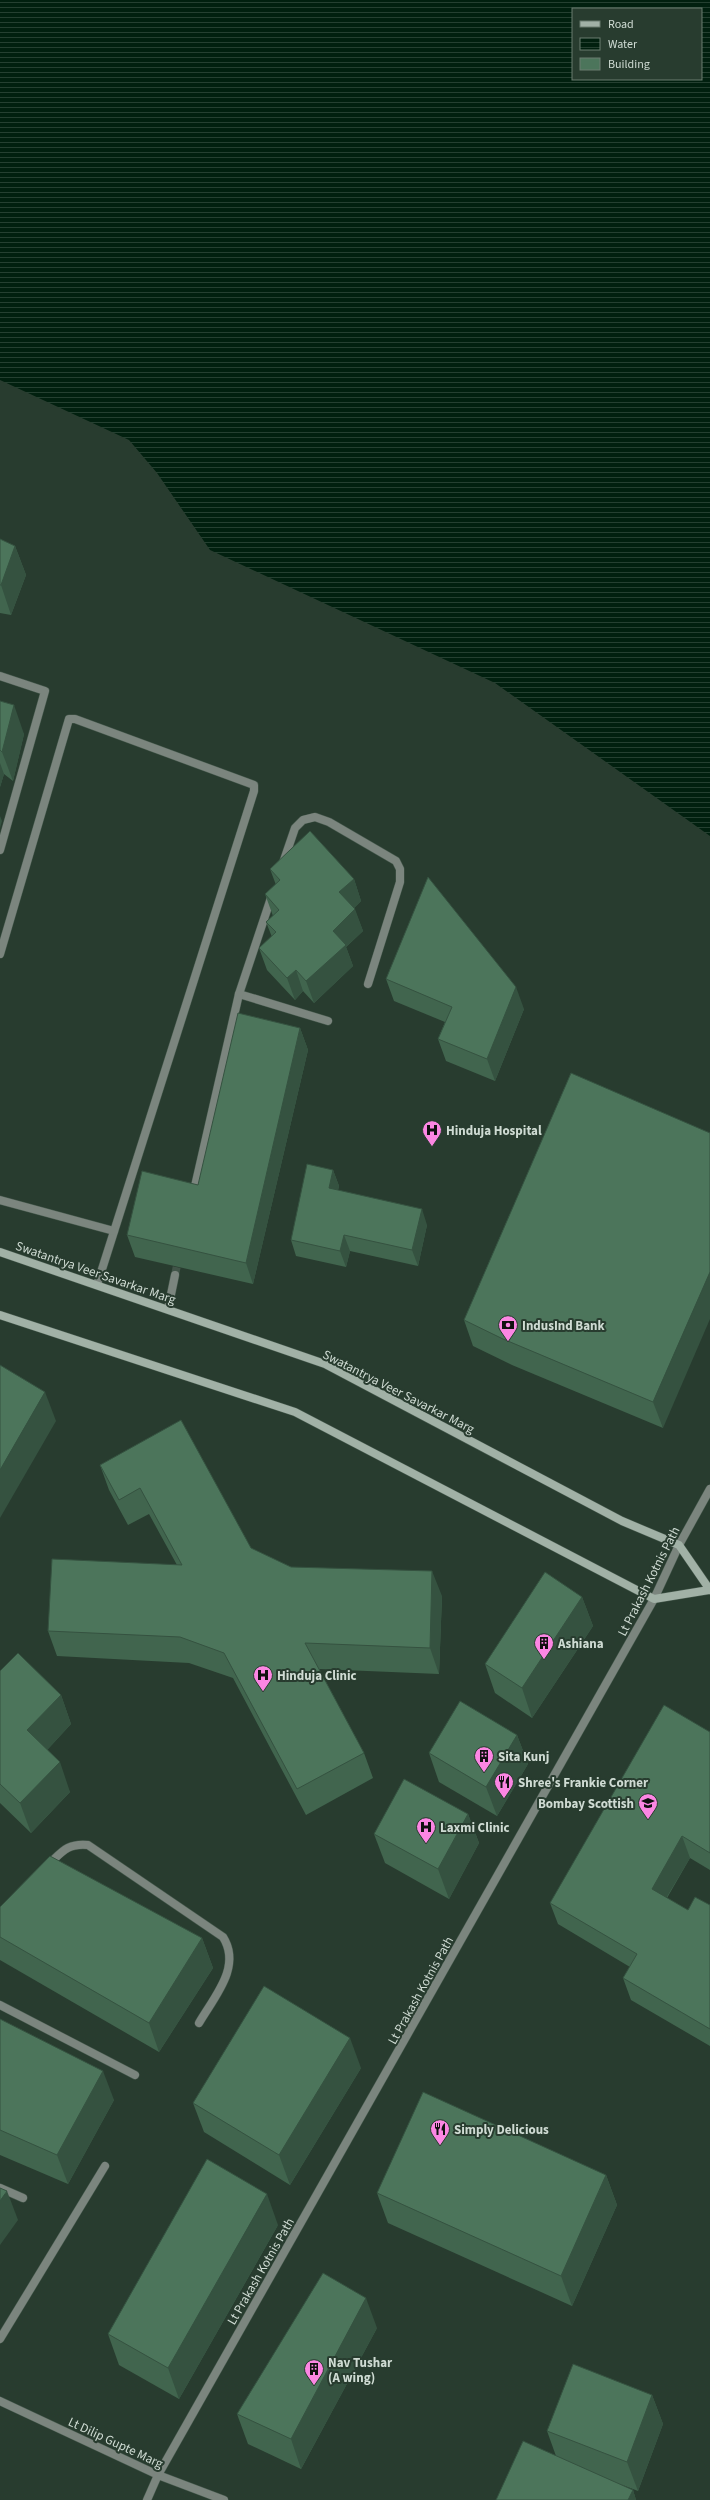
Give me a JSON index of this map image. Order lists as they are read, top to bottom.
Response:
{
  "streets": {
    "main road": ["Swatantrya Veer Savarkar Marg"],
    "street": ["Lt Prakash Kotnis Path", "Lt Dilip Gupte Marg"]
  },
  "crossings": [
    ["Swatantrya Veer Savarkar Marg", "Lt Prakash Kotnis Path"],
    ["Lt Prakash Kotnis Path", "Lt Dilip Gupte Marg"]
  ],
  "places": {
    "hospital": ["Hinduja Hospital", "Hinduja Clinic", "Laxmi Clinic"],
    "bank": ["IndusInd Bank"],
    "building": ["Ashiana", "Sita Kunj", "Nav Tushar (A wing)"],
    "restaurant": ["Shree's Frankie Corner", "Simply Delicious"],
    "school or university": ["Bombay Scottish"]
  },
  "legend": ["Road", "Water", "Building"]
}
